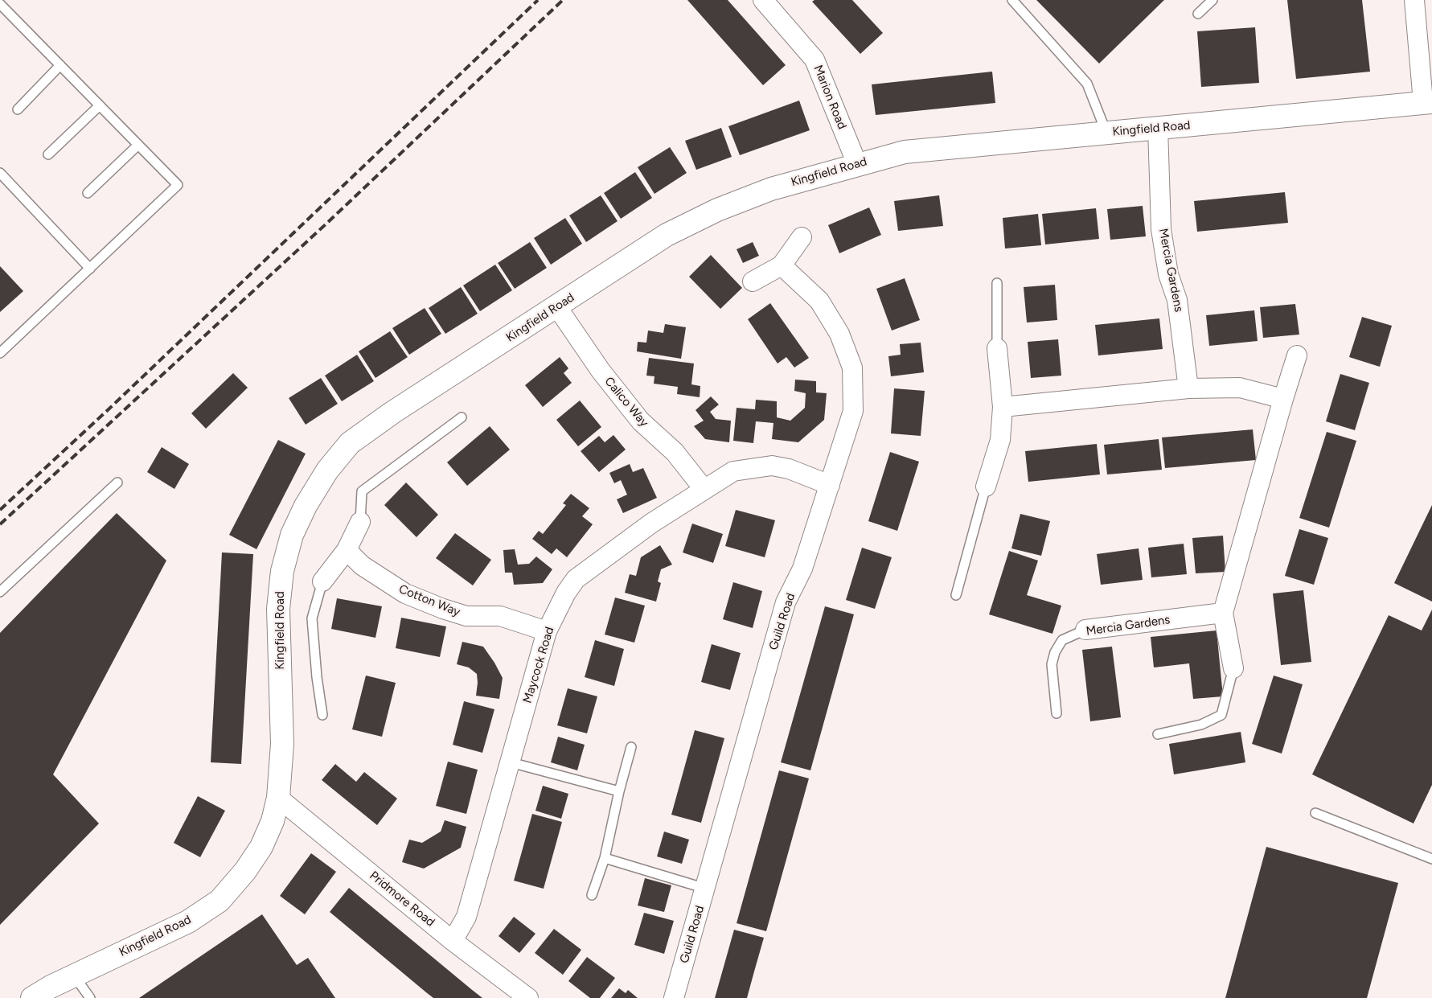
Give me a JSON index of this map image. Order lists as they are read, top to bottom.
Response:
{
  "streets": {
    "street": [
      "Marion Road",
      "Kingfield Road",
      "Mercia Gardens",
      "Calico Way",
      "Cotton Way",
      "Guild Road",
      "Maycock Road",
      "Pridmore Road"
    ]
  },
  "crossings": [
    ["Marion Road", "Kingfield Road"],
    ["Kingfield Road", "Mercia Gardens"],
    ["Kingfield Road", "Calico Way"],
    ["Kingfield Road", "Pridmore Road"],
    ["Calico Way", "Maycock Road"],
    ["Cotton Way", "Maycock Road"],
    ["Guild Road", "Maycock Road"],
    ["Maycock Road", "Pridmore Road"]
  ]
}
